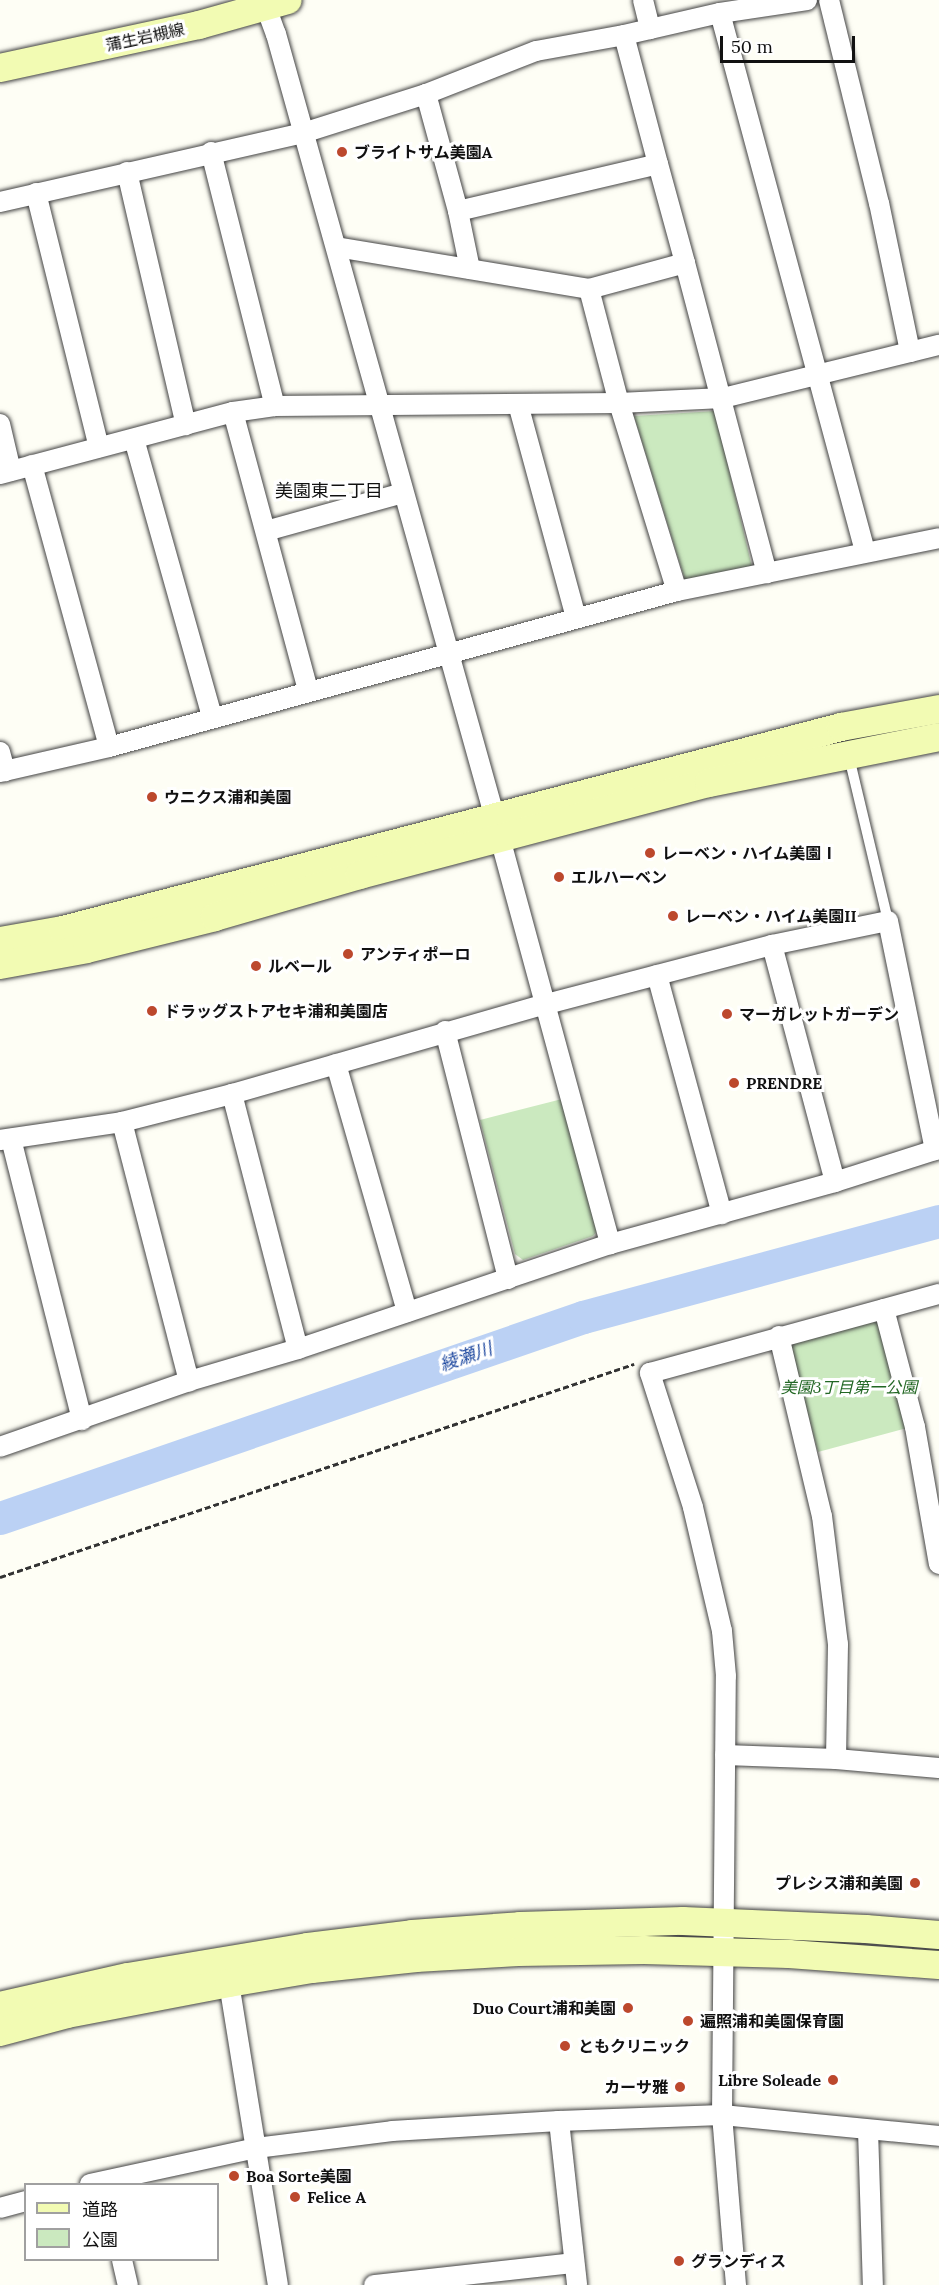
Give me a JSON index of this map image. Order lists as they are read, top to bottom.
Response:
{
  "streets": {
    "street": ["蒲生岩槻線"]
  },
  "districts": ["美園東二丁目"],
  "water": ["綾瀬川"],
  "parks": ["美園3丁目第一公園"],
  "places": [
    "ブライトサム美園A",
    "ウニクス浦和美園",
    "レーベン・ハイム美園Ⅰ",
    "エルハーベン",
    "レーベン・ハイム美園II",
    "アンティポーロ",
    "ルベール",
    "ドラッグストアセキ浦和美園店",
    "マーガレットガーデン",
    "PRENDRE",
    "プレシス浦和美園",
    "Duo Court浦和美園",
    "遍照浦和美園保育園",
    "ともクリニック",
    "Libre Soleade",
    "カーサ雅",
    "Boa Sorte美園",
    "Felice A",
    "グランディス"
  ],
  "legend": ["道路", "公園"],
  "scale_bar": "50 m"
}
